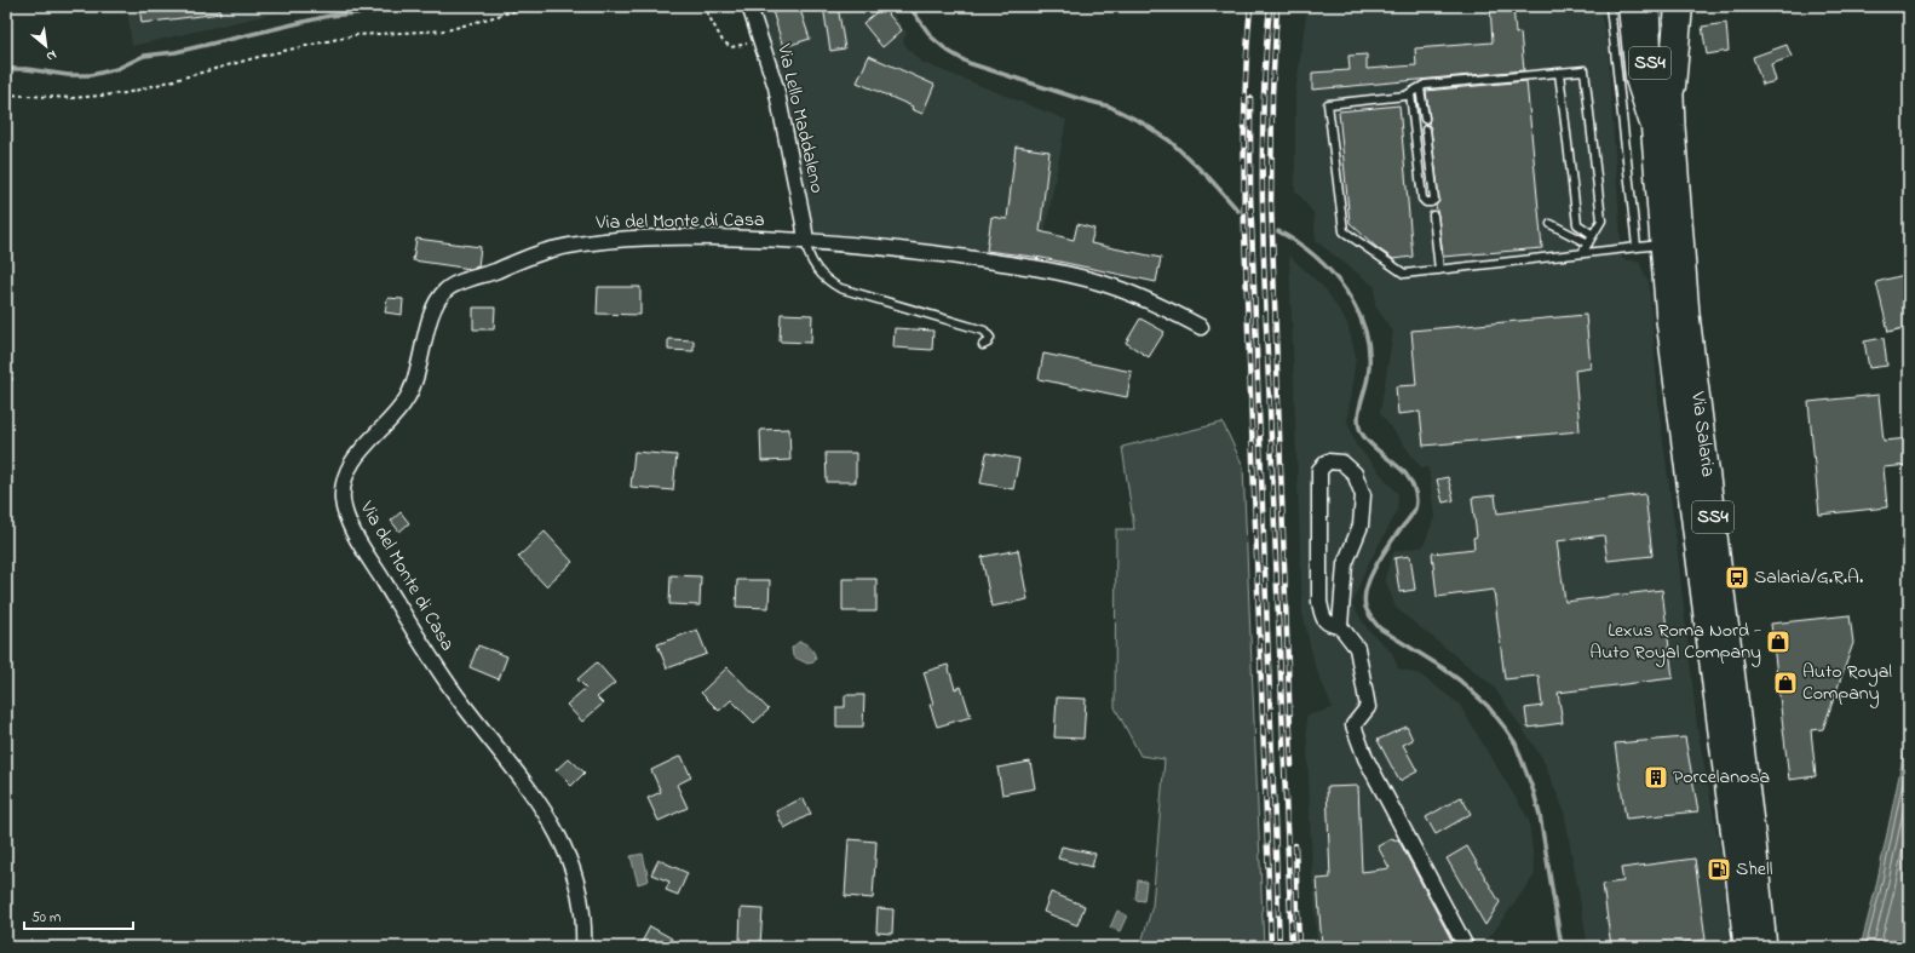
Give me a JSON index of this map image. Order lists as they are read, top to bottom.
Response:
{
  "streets": {
    "main road": ["SS4", "Via Salaria"],
    "street": ["Via Lello Maddaleno", "Via del Monte di Casa"]
  },
  "crossings": [
    ["Via Lello Maddaleno", "Via del Monte di Casa"]
  ],
  "places": {
    "bus stop": ["Salaria/G.R.A."],
    "shop": ["Lexus Roma Nord - Auto Royal Company", "Auto Royal Company"],
    "building": ["Porcelanosa"],
    "fuel station": ["Shell"]
  },
  "scale_bar": "50 m",
  "north": "bottom right"
}
